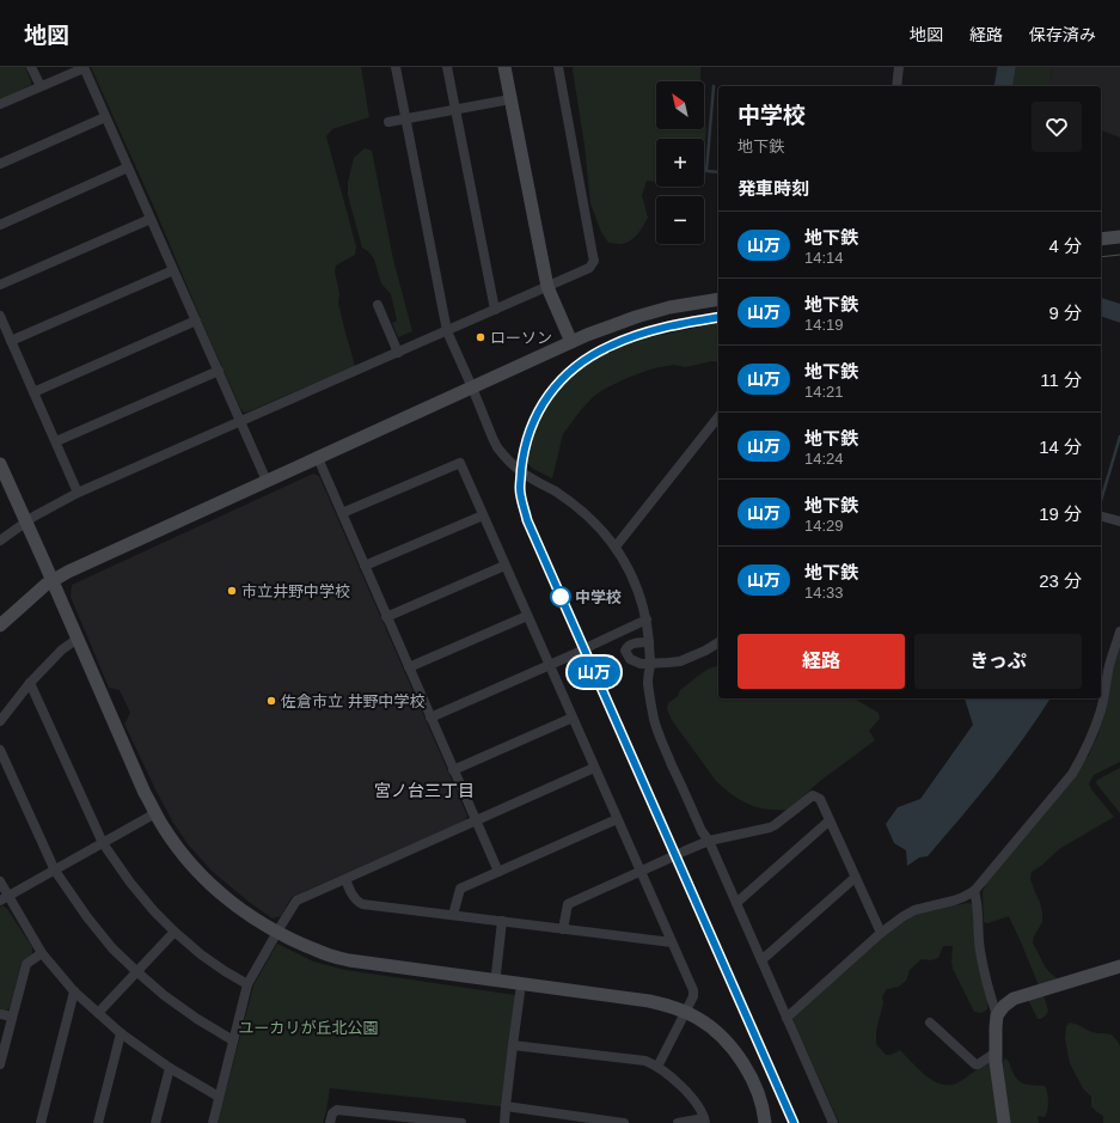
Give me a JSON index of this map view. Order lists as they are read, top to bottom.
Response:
{
  "districts": ["宮ノ台三丁目"],
  "parks": ["ユーカリが丘北公園"],
  "places": [
    "ローソン",
    "市立井野中学校",
    "中学校",
    "佐倉市立 井野中学校"
  ],
  "lines": ["metro line 山万"],
  "north": "top left",
  "page": {
    "header": "地図",
    "nav": ["地図", "経路", "保存済み"],
    "on_map": "山万",
    "map_buttons": ["+", "−"],
    "heading": [
      ["中学校", "地下鉄"],
      "発車時刻"
    ],
    "list": [
      {
        "mark": "山万",
        "name": "地下鉄",
        "note": "14:14",
        "value": "4 分"
      },
      {
        "mark": "山万",
        "name": "地下鉄",
        "note": "14:19",
        "value": "9 分"
      },
      {
        "mark": "山万",
        "name": "地下鉄",
        "note": "14:21",
        "value": "11 分"
      },
      {
        "mark": "山万",
        "name": "地下鉄",
        "note": "14:24",
        "value": "14 分"
      },
      {
        "mark": "山万",
        "name": "地下鉄",
        "note": "14:29",
        "value": "19 分"
      },
      {
        "mark": "山万",
        "name": "地下鉄",
        "note": "14:33",
        "value": "23 分"
      }
    ],
    "buttons": ["経路", "きっぷ"]
  }
}
